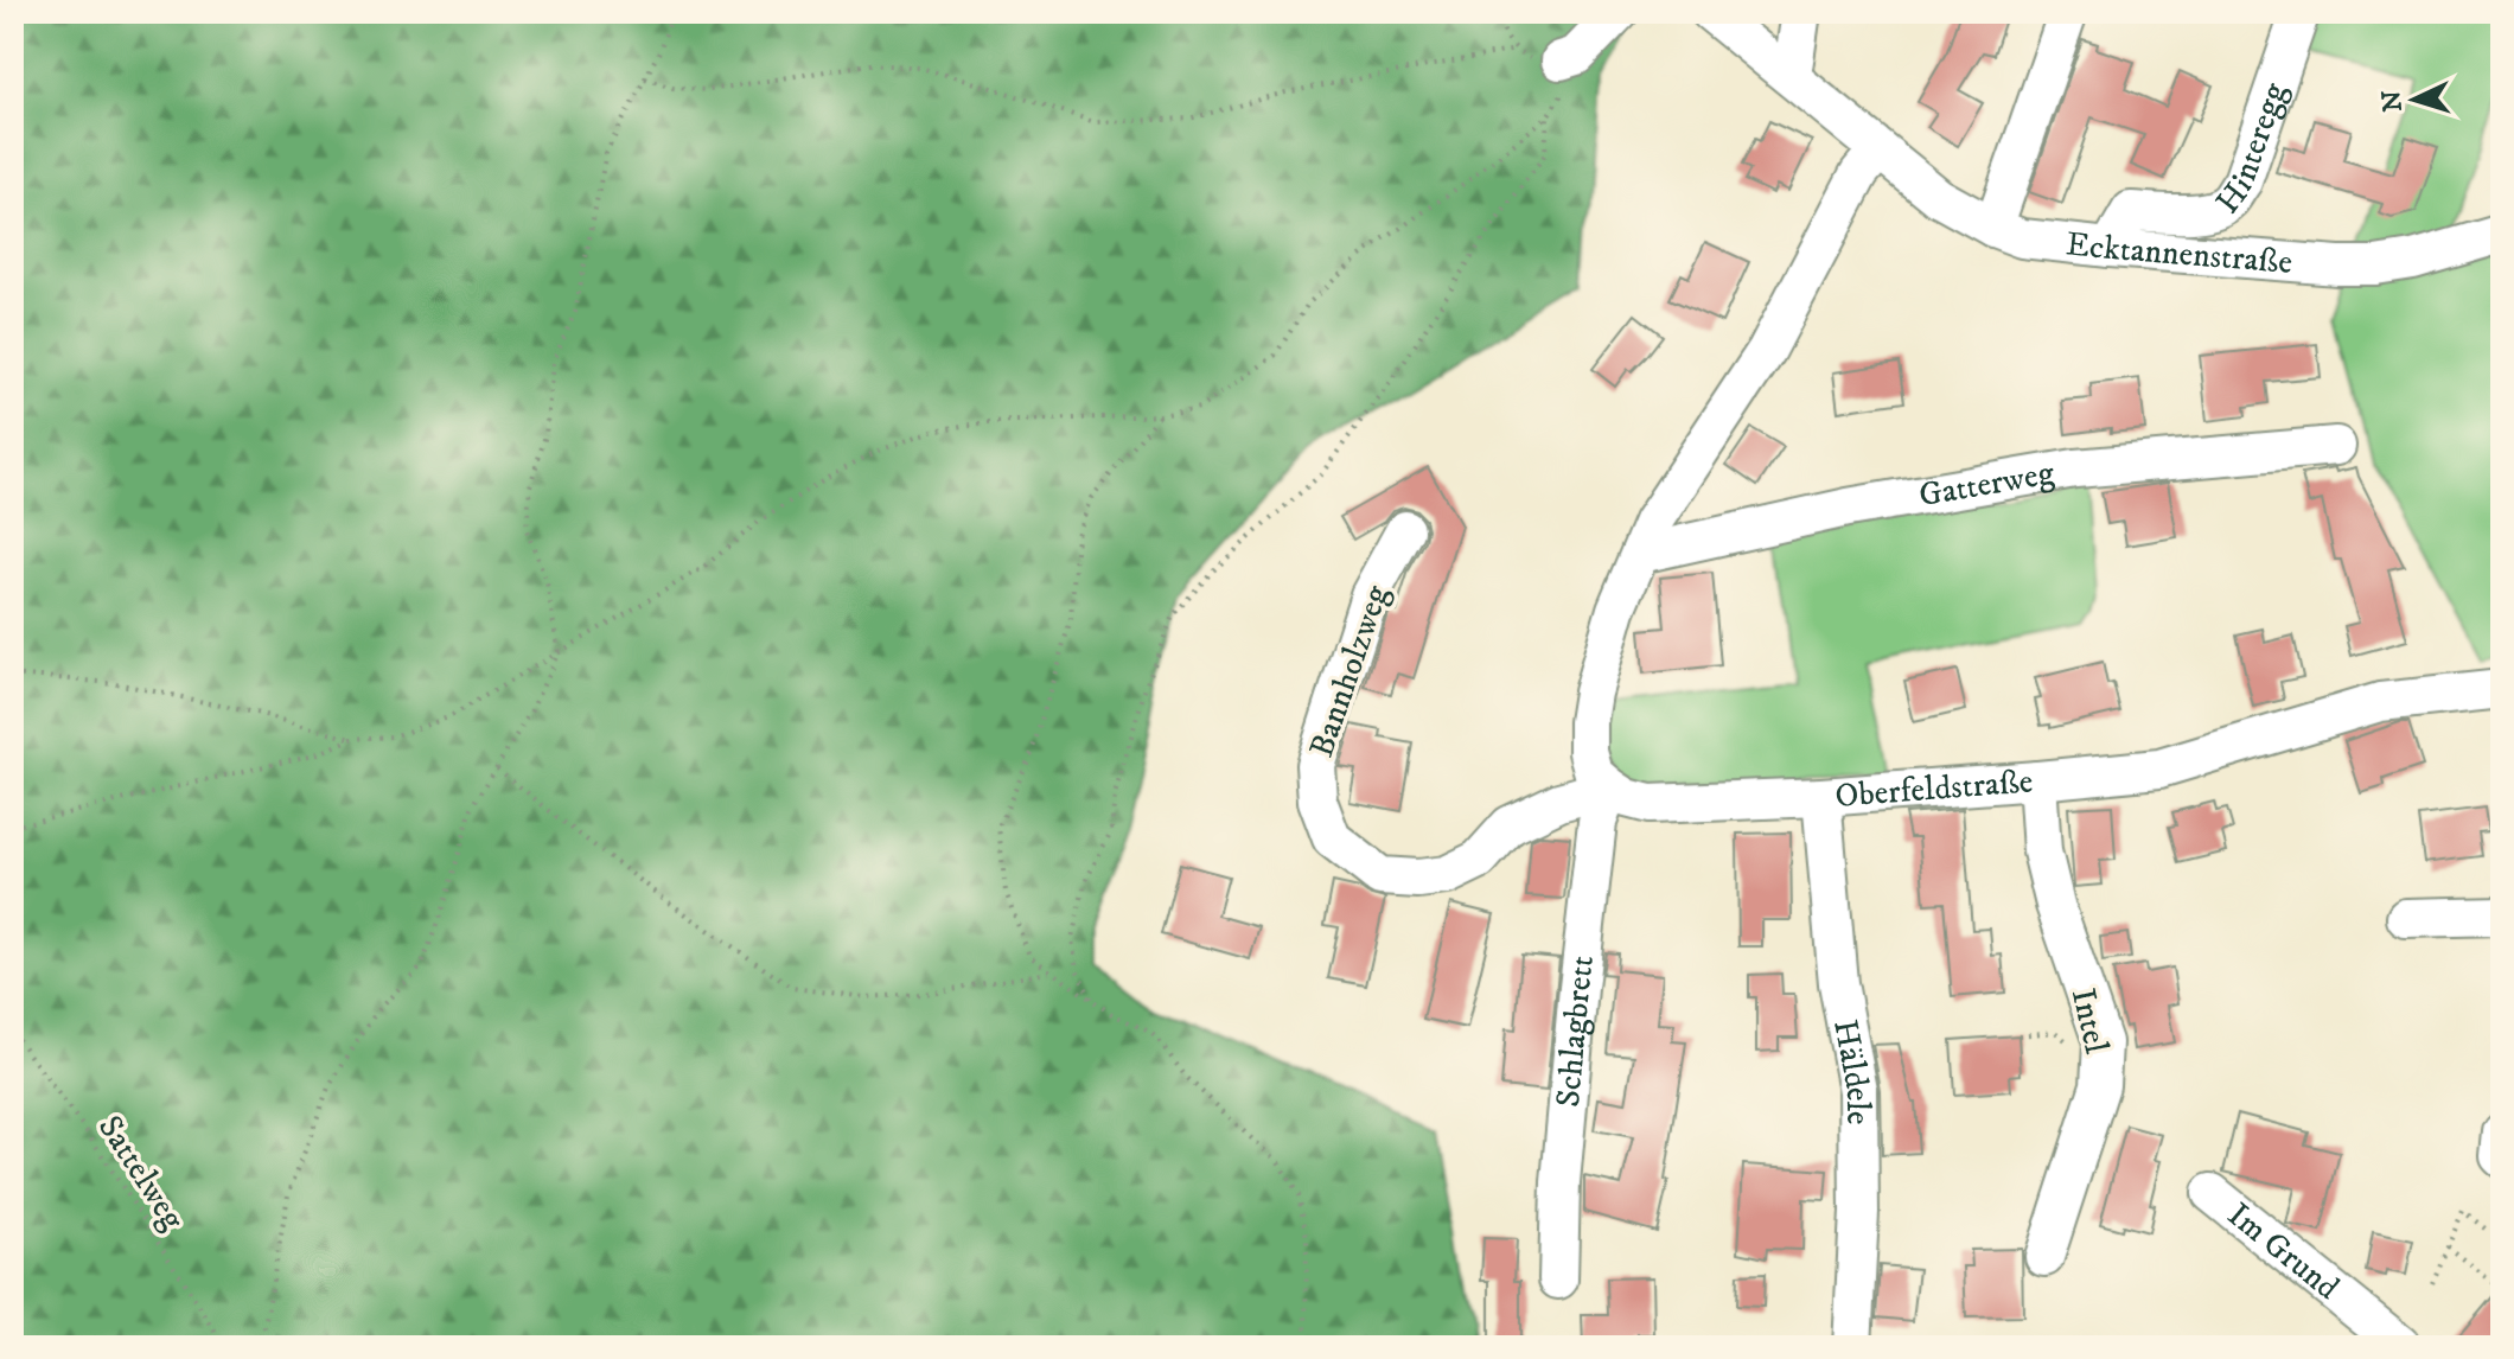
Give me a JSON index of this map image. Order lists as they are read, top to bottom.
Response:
{
  "streets": {
    "street": [
      "Hinteregg",
      "Ecktannenstraße",
      "Gatterweg",
      "Bannholzweg",
      "Oberfeldstraße",
      "Intel",
      "Schlagbrett",
      "Häldele",
      "Im Grund"
    ],
    "path": ["Sattelweg"]
  },
  "crossings": [
    ["Hinteregg", "Ecktannenstraße"],
    ["Bannholzweg", "Oberfeldstraße"],
    ["Bannholzweg", "Schlagbrett"],
    ["Oberfeldstraße", "Intel"],
    ["Oberfeldstraße", "Schlagbrett"],
    ["Oberfeldstraße", "Häldele"]
  ],
  "north": "left"
}
